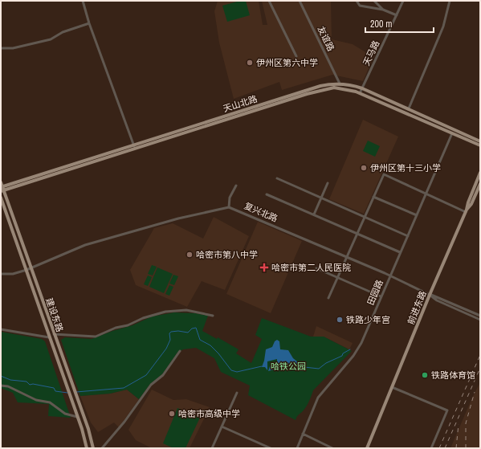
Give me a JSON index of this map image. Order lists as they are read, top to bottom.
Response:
{
  "streets": {
    "main road": ["天山北路", "前进东路", "建设东路"],
    "street": [
      "友谊路",
      "天马路",
      "复兴北路",
      "田园路"
    ]
  },
  "crossings": [
    ["友谊路", "天山北路"],
    ["天马路", "天山北路"],
    ["复兴北路", "田园路"],
    ["复兴北路", "前进东路"]
  ],
  "parks": ["哈铁公园"],
  "places": {
    "other": [
      "伊州区第六中学",
      "伊州区第十三小学",
      "哈密市第八中学",
      "铁路少年宫",
      "铁路体育馆",
      "哈密市高级中学"
    ],
    "health": ["哈密市第二人民医院"]
  },
  "scale_bar": "200 m"
}
